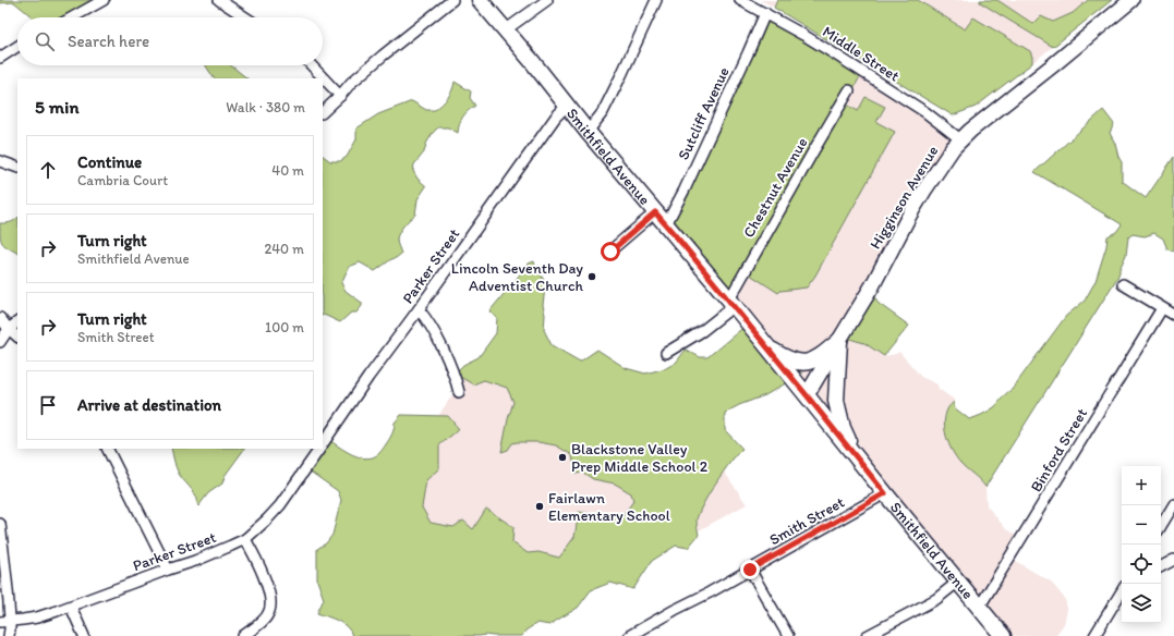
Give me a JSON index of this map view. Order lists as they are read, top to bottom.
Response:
{
  "streets": {
    "main road": ["Smithfield Avenue"],
    "street": [
      "Middle Street",
      "Sutcliff Avenue",
      "Chestnut Avenue",
      "Higginson Avenue",
      "Parker Street",
      "Binford Street",
      "Smith Street"
    ]
  },
  "crossings": [
    ["Middle Street", "Sutcliff Avenue"],
    ["Middle Street", "Higginson Avenue"],
    ["Sutcliff Avenue", "Smithfield Avenue"],
    ["Smithfield Avenue", "Chestnut Avenue"],
    ["Smithfield Avenue", "Higginson Avenue"],
    ["Smithfield Avenue", "Parker Street"],
    ["Smithfield Avenue", "Binford Street"],
    ["Smithfield Avenue", "Smith Street"]
  ],
  "places": ["Lincoln Seventh Day Adventist Church", "Blackstone Valley Prep Middle School 2", "Fairlawn Elementary School"],
  "page": {
    "search": "Search here",
    "heading": ["5 min", "Walk · 380 m"],
    "list": [
      ["Continue", "Cambria Court", "40 m"],
      ["Turn right", "Smithfield Avenue", "240 m"],
      ["Turn right", "Smith Street", "100 m"],
      "Arrive at destination"
    ],
    "map_buttons": ["+", "−"]
  }
}
